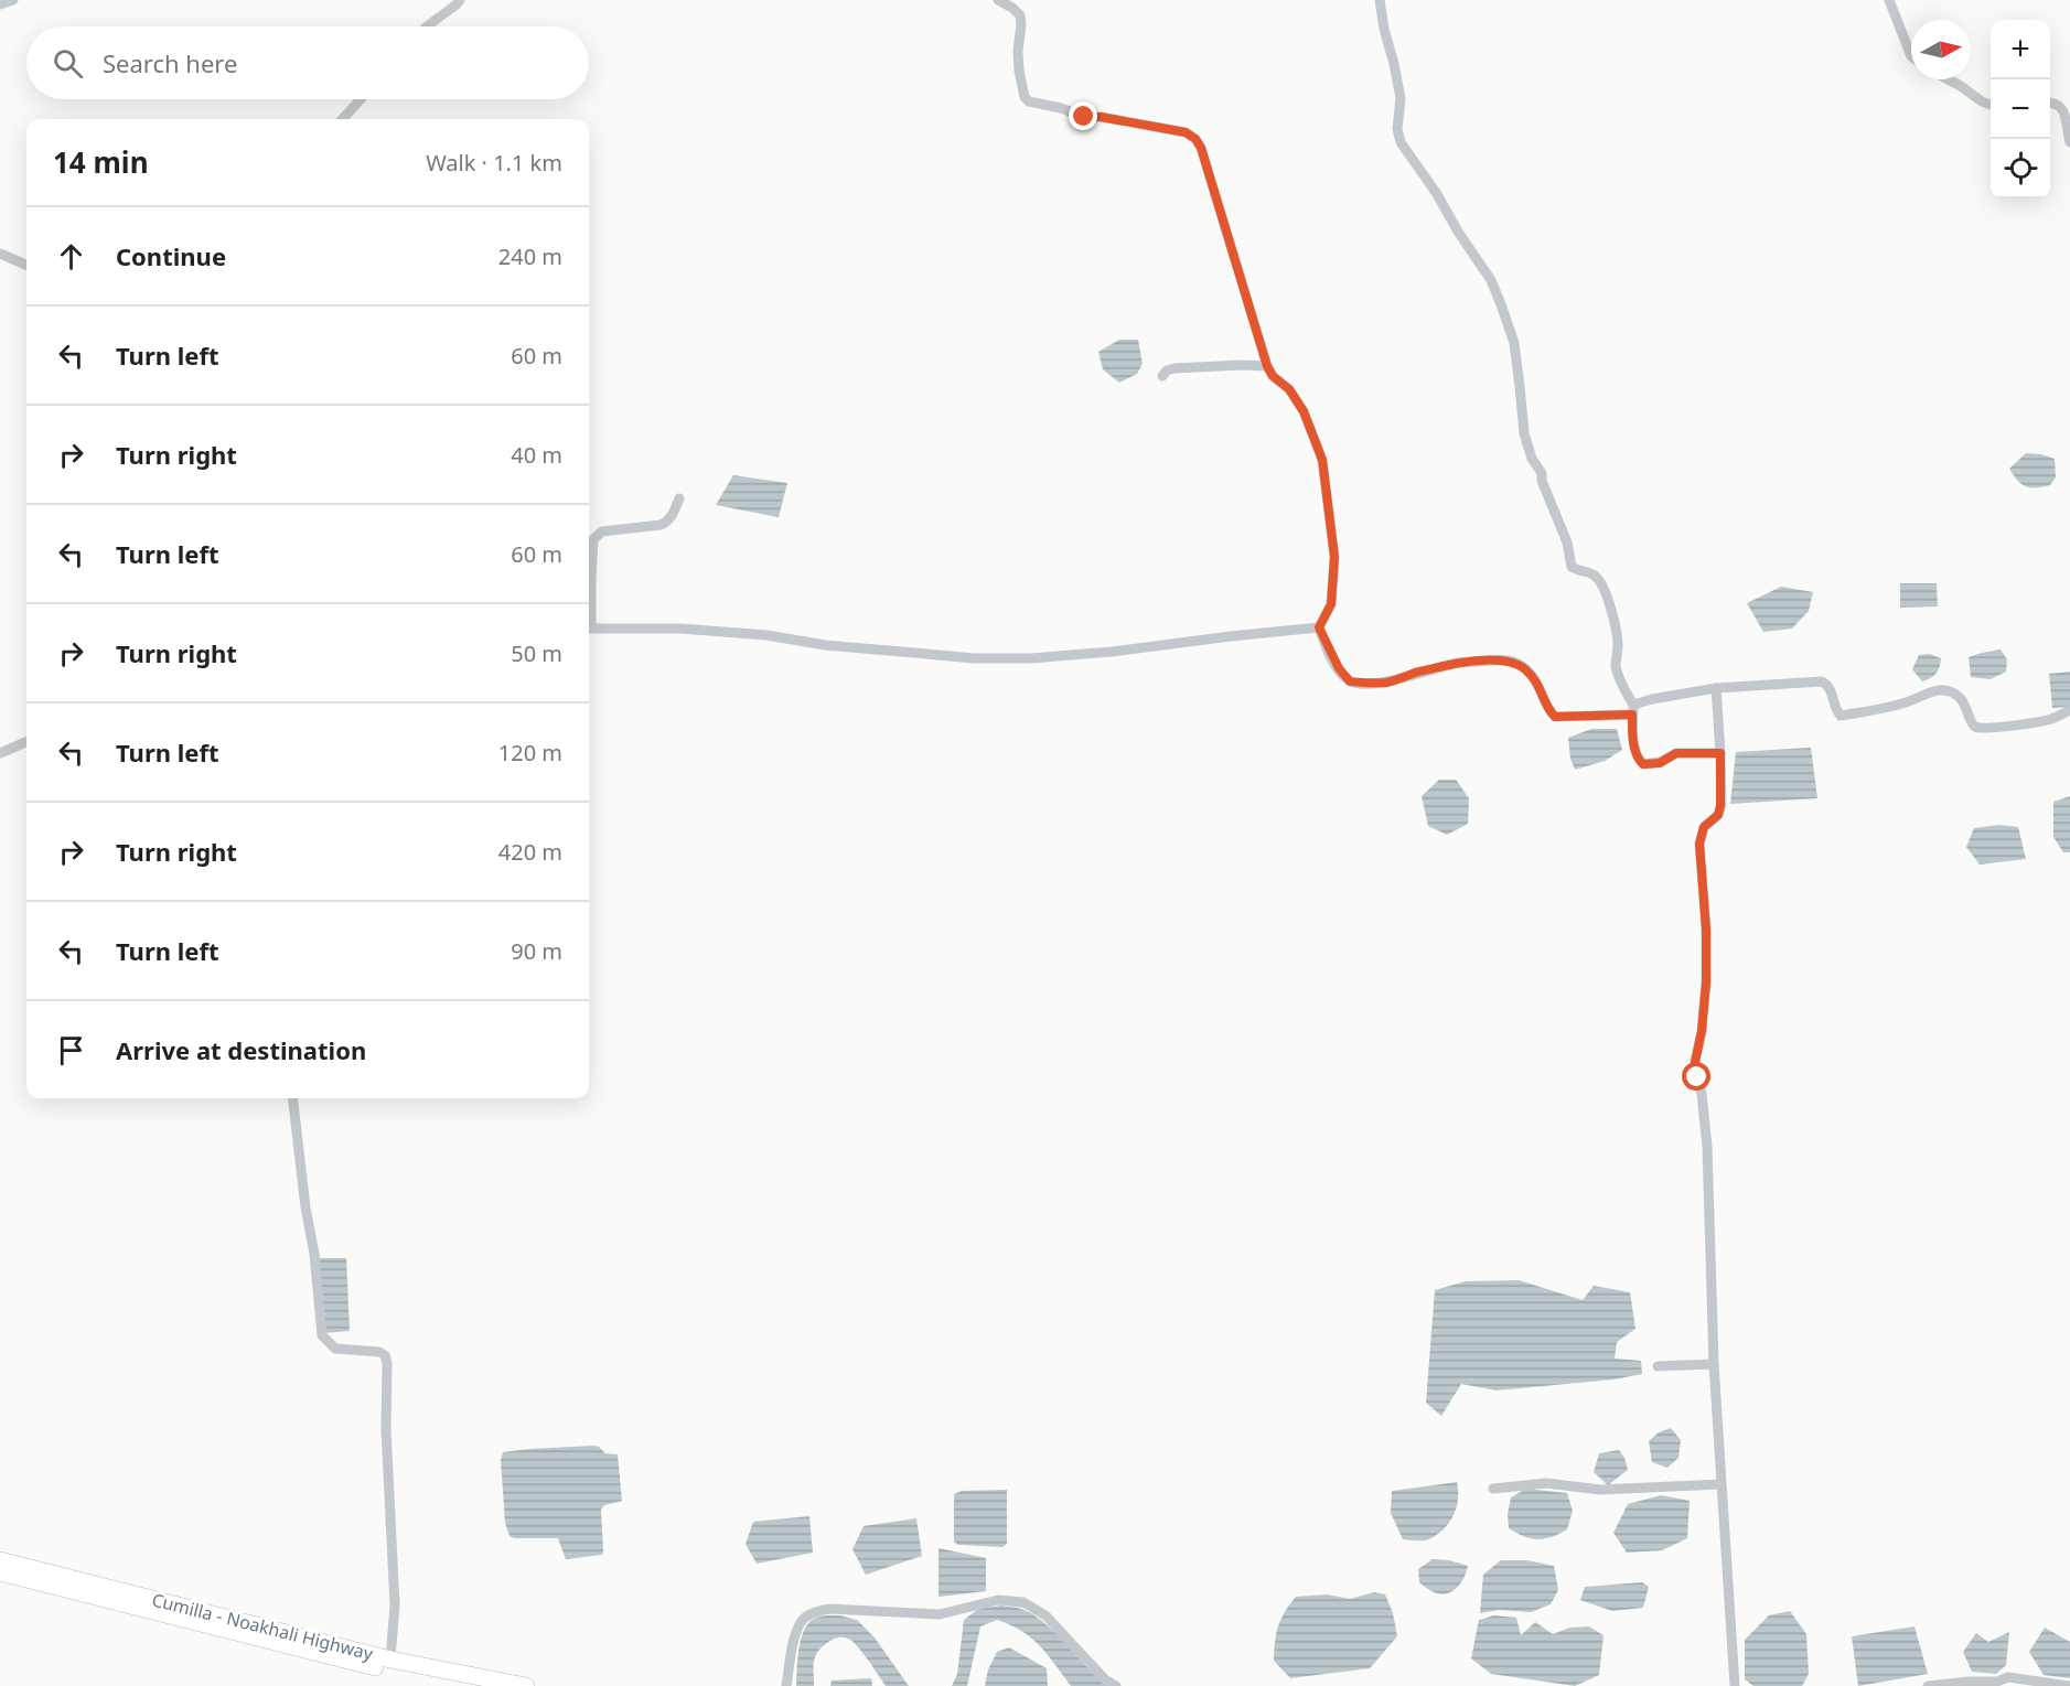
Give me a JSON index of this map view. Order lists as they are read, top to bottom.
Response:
{
  "streets": {
    "main road": ["Cumilla - Noakhali Highway"]
  },
  "north": "right",
  "page": {
    "map_buttons": ["+", "−"],
    "search": "Search here",
    "heading": ["14 min", "Walk · 1.1 km"],
    "list": [
      ["Continue", "240 m"],
      ["Turn left", "60 m"],
      ["Turn right", "40 m"],
      ["Turn left", "60 m"],
      ["Turn right", "50 m"],
      ["Turn left", "120 m"],
      ["Turn right", "420 m"],
      ["Turn left", "90 m"],
      "Arrive at destination"
    ]
  }
}
